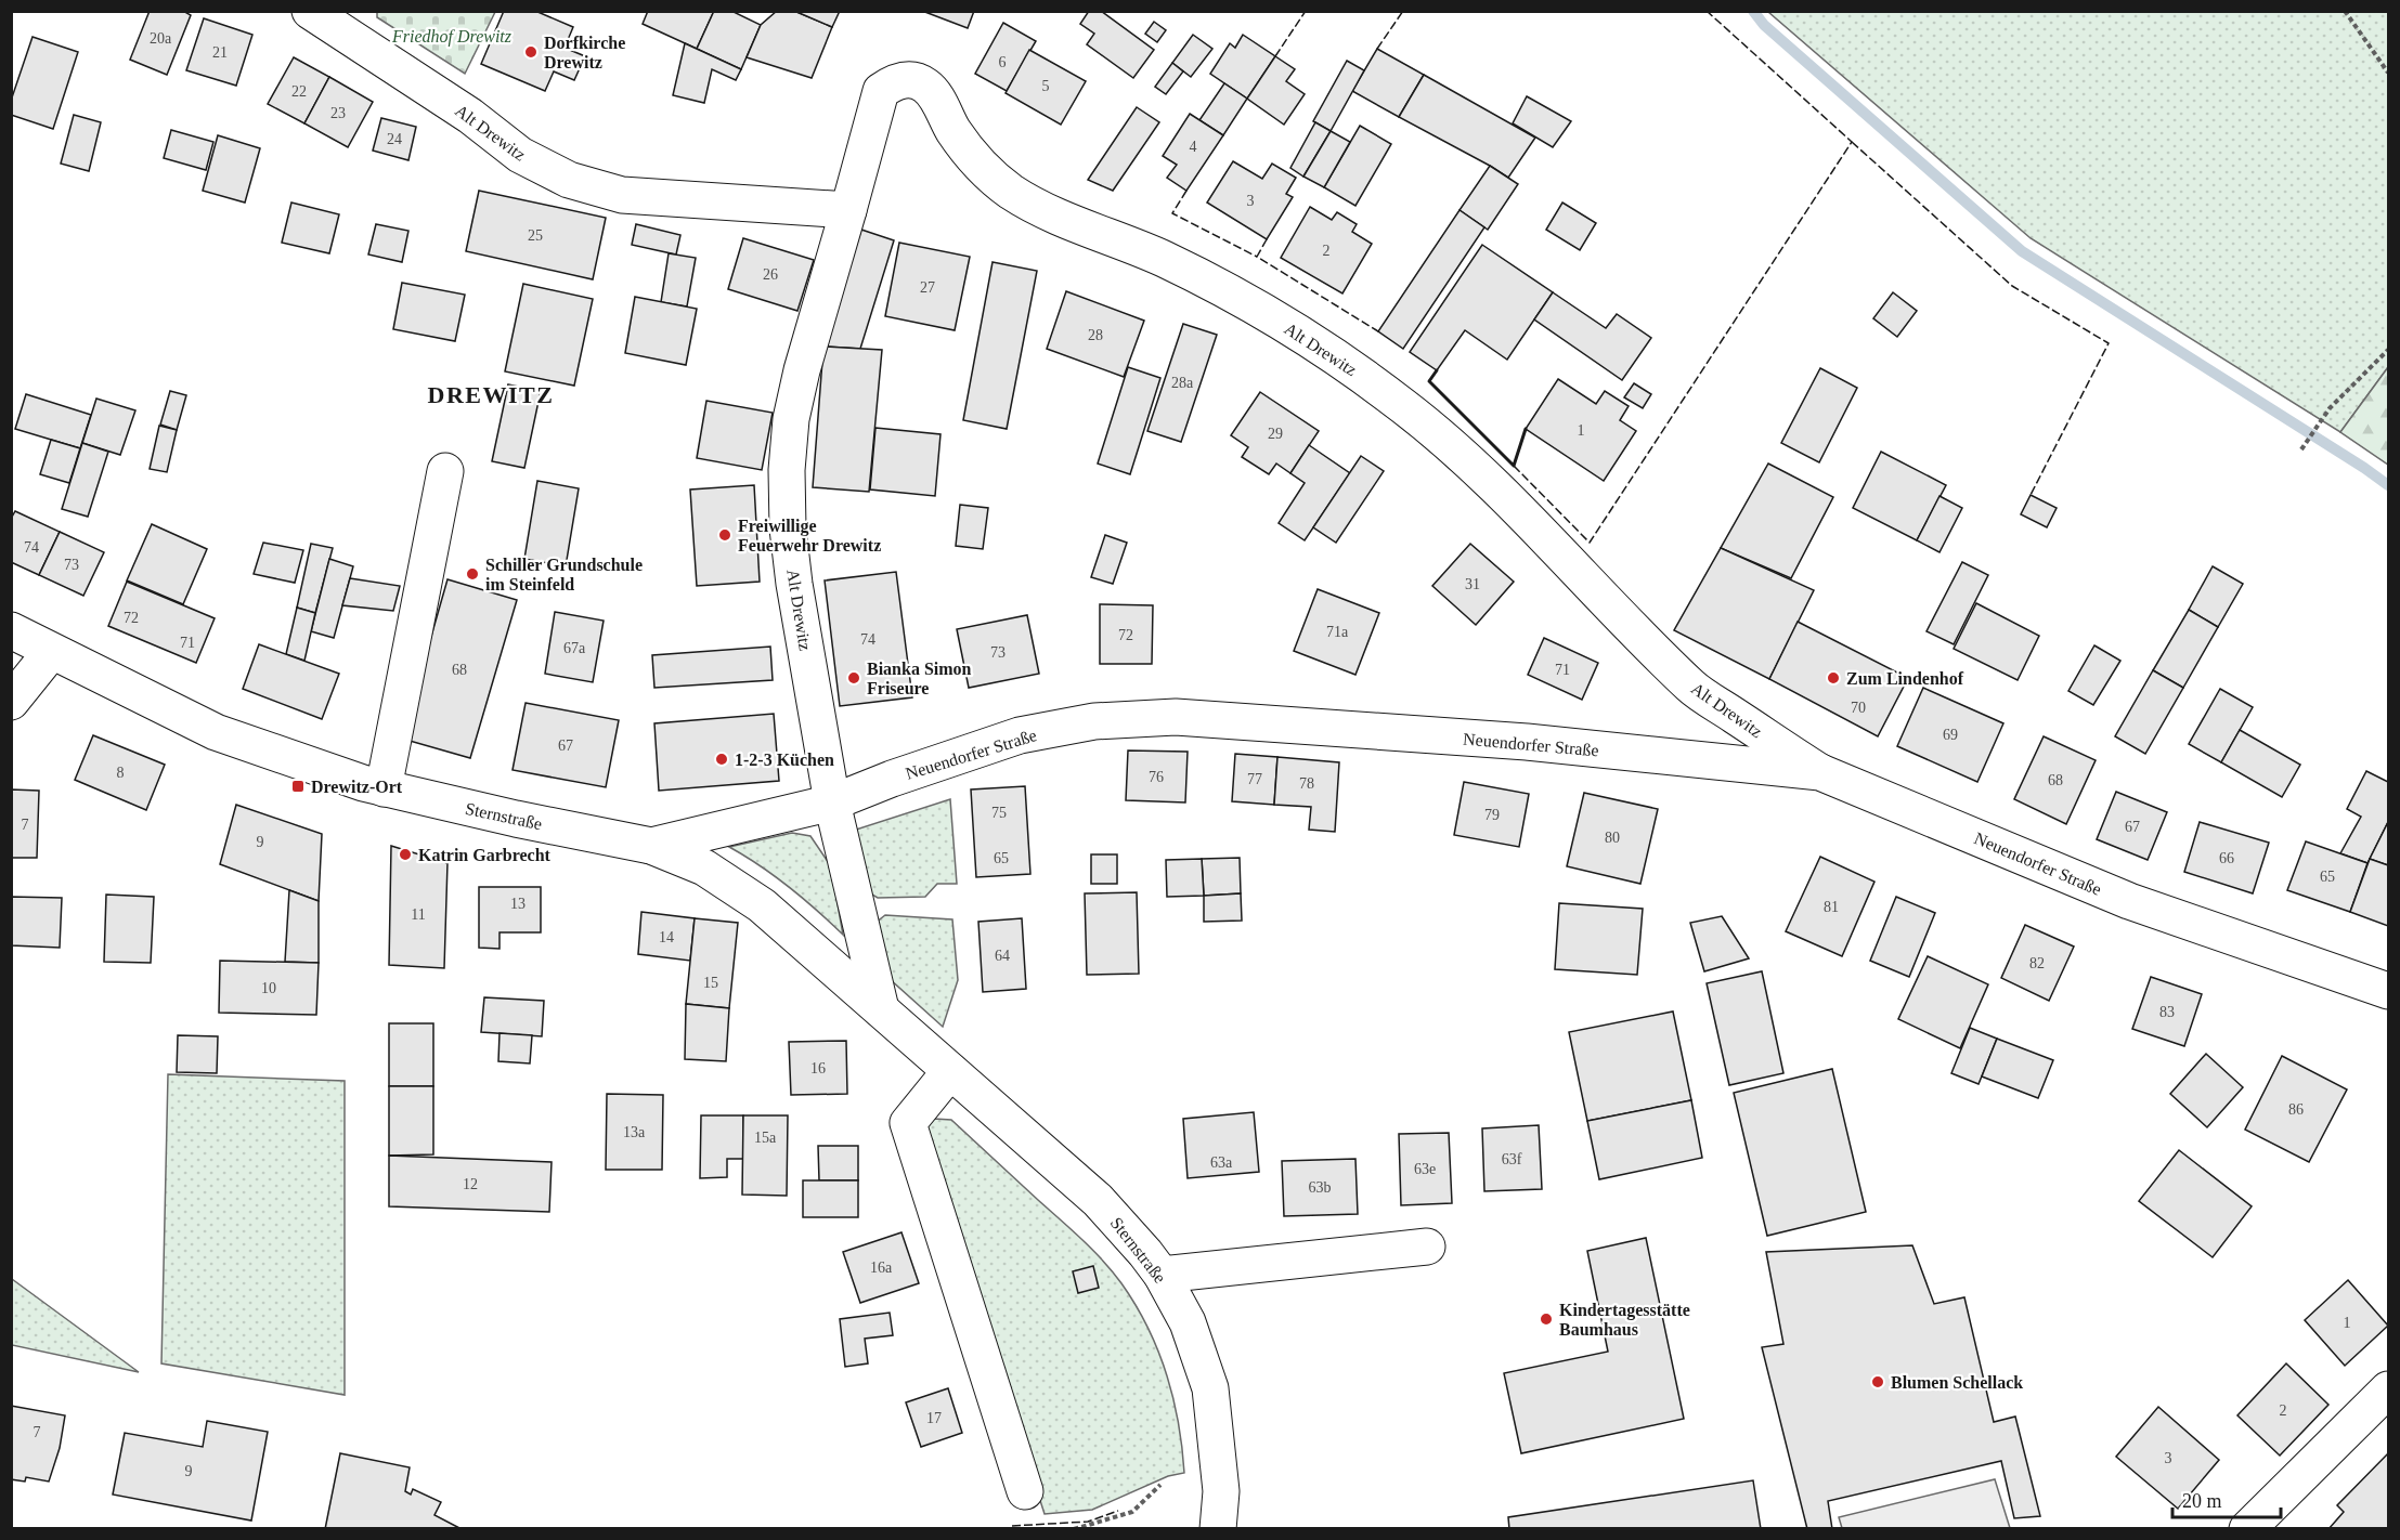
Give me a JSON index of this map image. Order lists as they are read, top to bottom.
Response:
{
  "streets": {
    "street": ["Alt Drewitz", "Neuendorfer Straße", "Sternstraße"]
  },
  "crossings": [
    ["Alt Drewitz", "Neuendorfer Straße"],
    ["Alt Drewitz", "Sternstraße"],
    ["Neuendorfer Straße", "Sternstraße"]
  ],
  "districts": ["DREWITZ"],
  "parks": ["Friedhof Drewitz"],
  "places": {
    "other": [
      "Dorfkirche Drewitz",
      "Freiwillige Feuerwehr Drewitz",
      "Schiller Grundschule im Steinfeld",
      "Bianka Simon Friseure",
      "Zum Lindenhof",
      "1-2-3 Küchen",
      "Katrin Garbrecht",
      "Kindertagesstätte Baumhaus",
      "Blumen Schellack"
    ],
    "transit": ["Drewitz-Ort"]
  },
  "house_numbers": [
    "20a",
    "21",
    "6",
    "5",
    "22",
    "23",
    "24",
    "4",
    "3",
    "25",
    "2",
    "26",
    "27",
    "28",
    "28a",
    "1",
    "29",
    "74",
    "73",
    "31",
    "72",
    "71a",
    "72",
    "74",
    "71",
    "67a",
    "73",
    "68",
    "71",
    "70",
    "69",
    "67",
    "8",
    "76",
    "77",
    "68",
    "78",
    "75",
    "79",
    "7",
    "67",
    "80",
    "9",
    "65",
    "66",
    "65",
    "13",
    "81",
    "11",
    "14",
    "64",
    "82",
    "15",
    "10",
    "83",
    "16",
    "86",
    "13a",
    "15a",
    "63f",
    "63a",
    "63e",
    "12",
    "63b",
    "16a",
    "1",
    "2",
    "17",
    "7",
    "3",
    "9"
  ],
  "scale_bar": "20 m"
}
